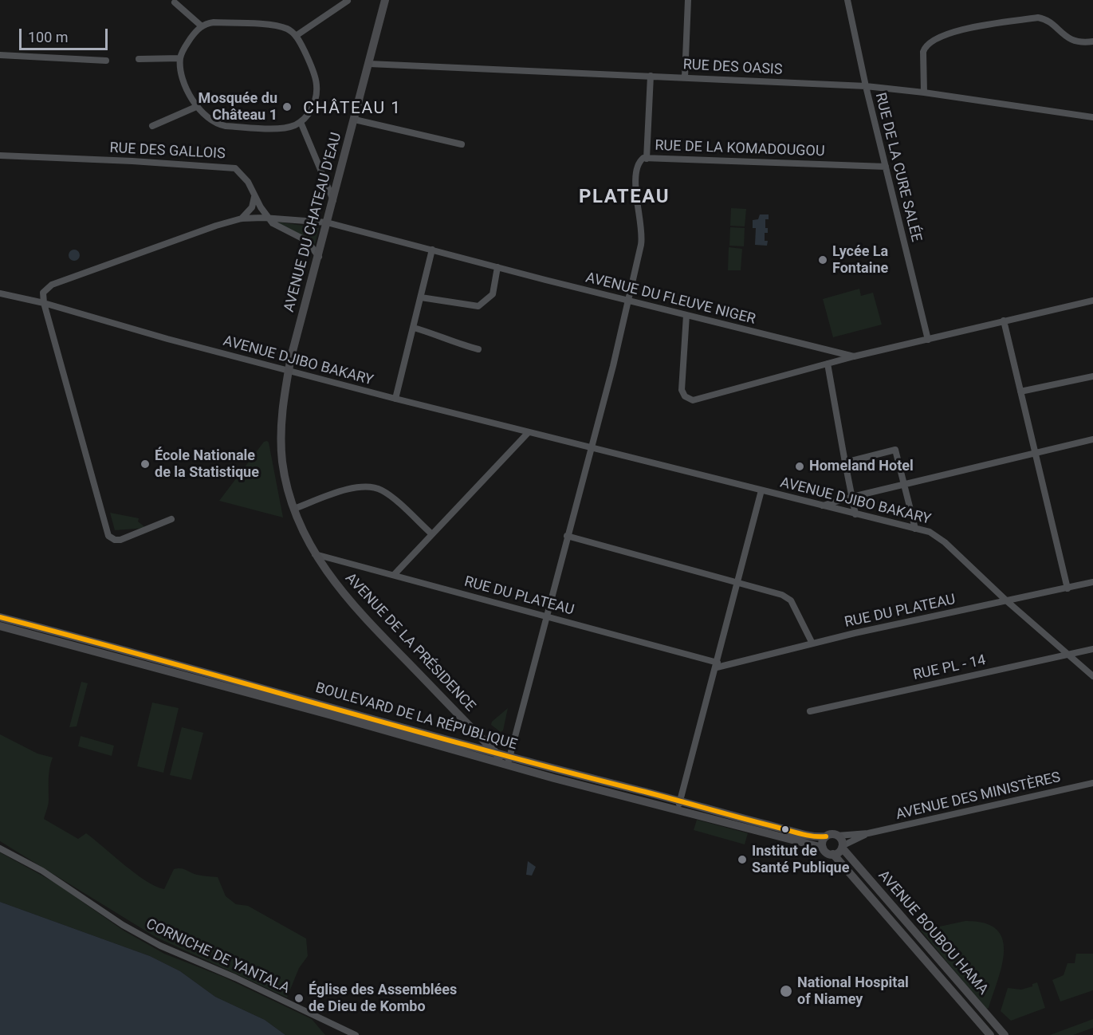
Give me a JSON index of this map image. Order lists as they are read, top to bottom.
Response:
{
  "streets": {
    "main road": [
      "AVENUE DU CHATEAU D'EAU",
      "AVENUE DE LA PRÉSIDENCE",
      "BOULEVARD DE LA RÉPUBLIQUE",
      "AVENUE BOUBOU HAMA"
    ],
    "street": [
      "RUE DES OASIS",
      "RUE DE LA KOMADOUGOU",
      "RUE DES GALLOIS",
      "RUE DE LA CURE SALÉE",
      "AVENUE DU FLEUVE NIGER",
      "AVENUE DJIBO BAKARY",
      "RUE DU PLATEAU",
      "RUE PL - 14",
      "AVENUE DES MINISTÈRES",
      "CORNICHE DE YANTALA"
    ]
  },
  "crossings": [
    ["RUE DES OASIS", "RUE DE LA KOMADOUGOU"],
    ["RUE DES OASIS", "RUE DE LA CURE SALÉE"],
    ["RUE DES OASIS", "AVENUE DU CHATEAU D'EAU"],
    ["RUE DE LA KOMADOUGOU", "RUE DE LA CURE SALÉE"],
    ["RUE DES GALLOIS", "AVENUE DU CHATEAU D'EAU"],
    ["RUE DES GALLOIS", "AVENUE DU FLEUVE NIGER"],
    ["RUE DE LA CURE SALÉE", "AVENUE DU FLEUVE NIGER"],
    ["AVENUE DU CHATEAU D'EAU", "AVENUE DU FLEUVE NIGER"],
    ["AVENUE DU CHATEAU D'EAU", "AVENUE DJIBO BAKARY"],
    ["AVENUE DU CHATEAU D'EAU", "AVENUE DE LA PRÉSIDENCE"],
    ["AVENUE DU FLEUVE NIGER", "AVENUE DJIBO BAKARY"],
    ["AVENUE DJIBO BAKARY", "RUE DU PLATEAU"],
    ["AVENUE DJIBO BAKARY", "AVENUE DE LA PRÉSIDENCE"],
    ["AVENUE DJIBO BAKARY", "RUE PL - 14"],
    ["RUE DU PLATEAU", "AVENUE DE LA PRÉSIDENCE"],
    ["AVENUE DE LA PRÉSIDENCE", "BOULEVARD DE LA RÉPUBLIQUE"],
    ["BOULEVARD DE LA RÉPUBLIQUE", "AVENUE DES MINISTÈRES"],
    ["BOULEVARD DE LA RÉPUBLIQUE", "AVENUE BOUBOU HAMA"],
    ["AVENUE DES MINISTÈRES", "AVENUE BOUBOU HAMA"]
  ],
  "districts": ["CHÂTEAU 1", "PLATEAU"],
  "places": [
    "Mosquée du Château 1",
    "Lycée La Fontaine",
    "École Nationale de la Statistique",
    "Homeland Hotel",
    "Institut de Santé Publique",
    "National Hospital of Niamey",
    "Église des Assemblées de Dieu de Kombo"
  ],
  "scale_bar": "100 m"
}
